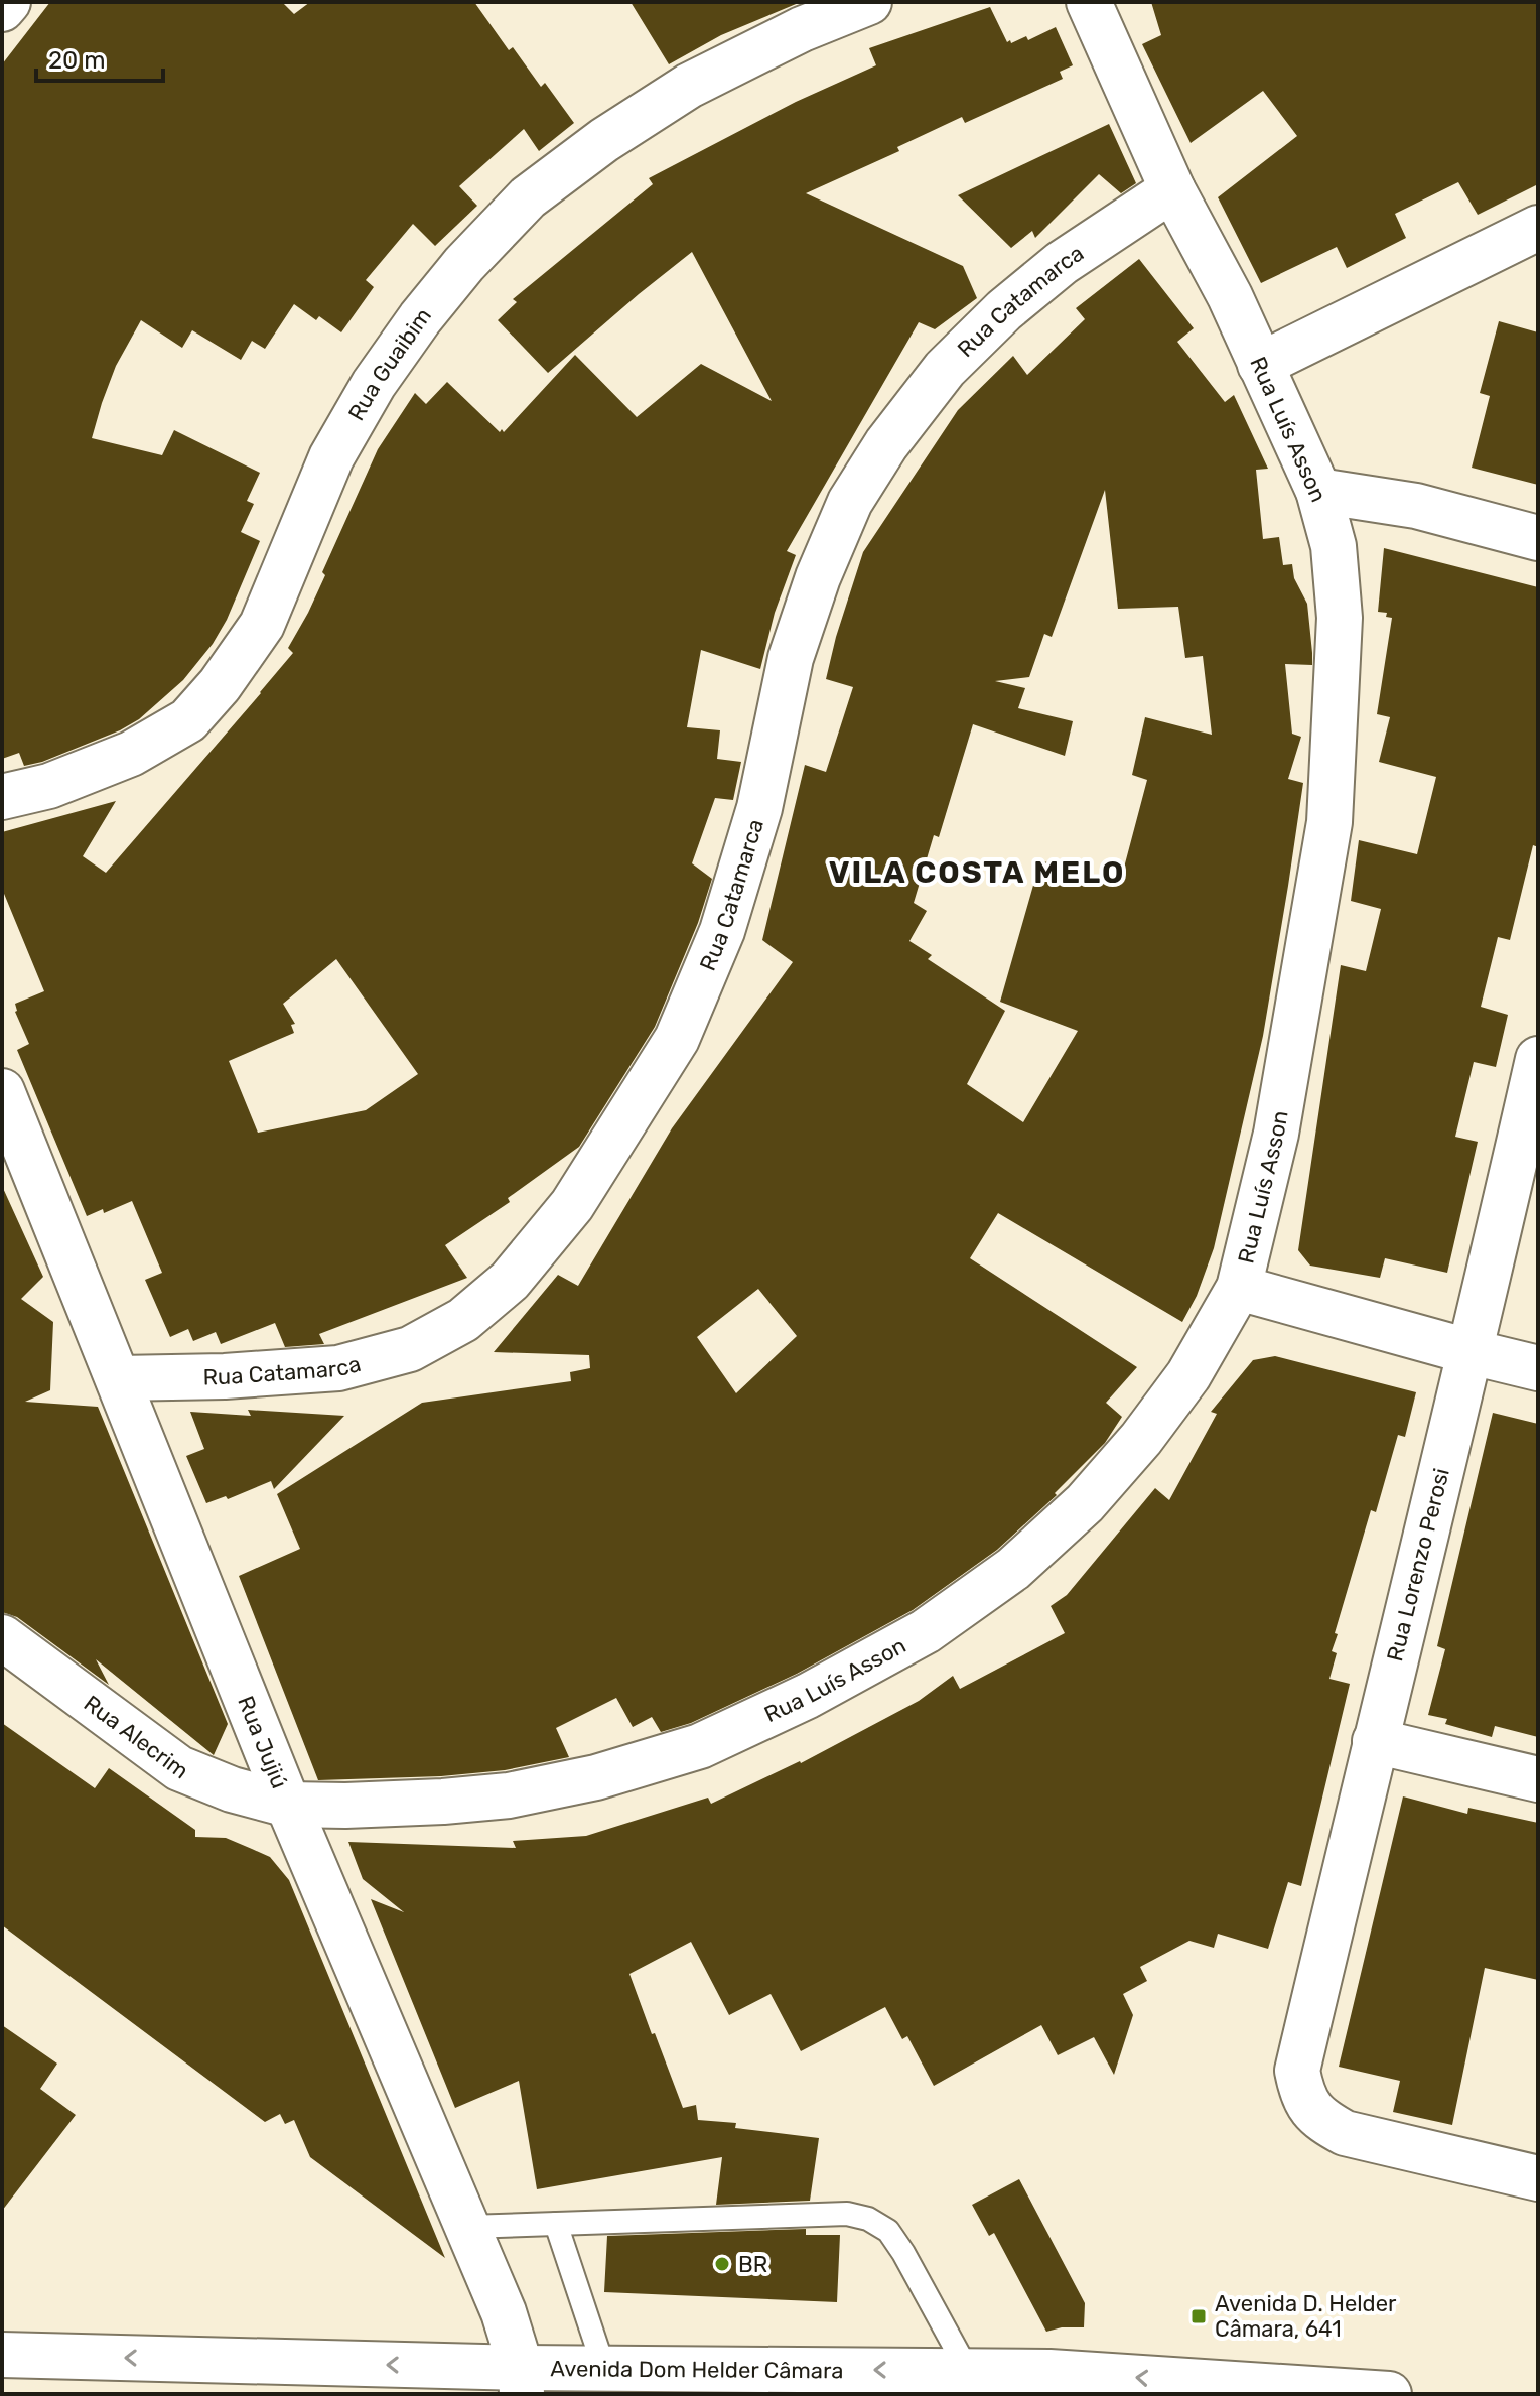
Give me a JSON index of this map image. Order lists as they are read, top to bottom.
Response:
{
  "streets": {
    "street": [
      "Rua Catamarca",
      "Rua Guaibim",
      "Rua Luís Asson",
      "Rua Lorenzo Perosi",
      "Rua Alecrim",
      "Rua Jujiú",
      "Avenida Dom Helder Câmara"
    ]
  },
  "crossings": [
    ["Rua Catamarca", "Rua Luís Asson"],
    ["Rua Catamarca", "Rua Jujiú"],
    ["Rua Luís Asson", "Rua Alecrim"],
    ["Rua Luís Asson", "Rua Jujiú"],
    ["Rua Alecrim", "Rua Jujiú"],
    ["Rua Jujiú", "Avenida Dom Helder Câmara"]
  ],
  "one_way": ["Avenida Dom Helder Câmara"],
  "districts": ["VILA COSTA MELO"],
  "places": {
    "other": ["BR"],
    "transit": ["Avenida D. Helder Câmara, 641"]
  },
  "scale_bar": "20 m"
}
